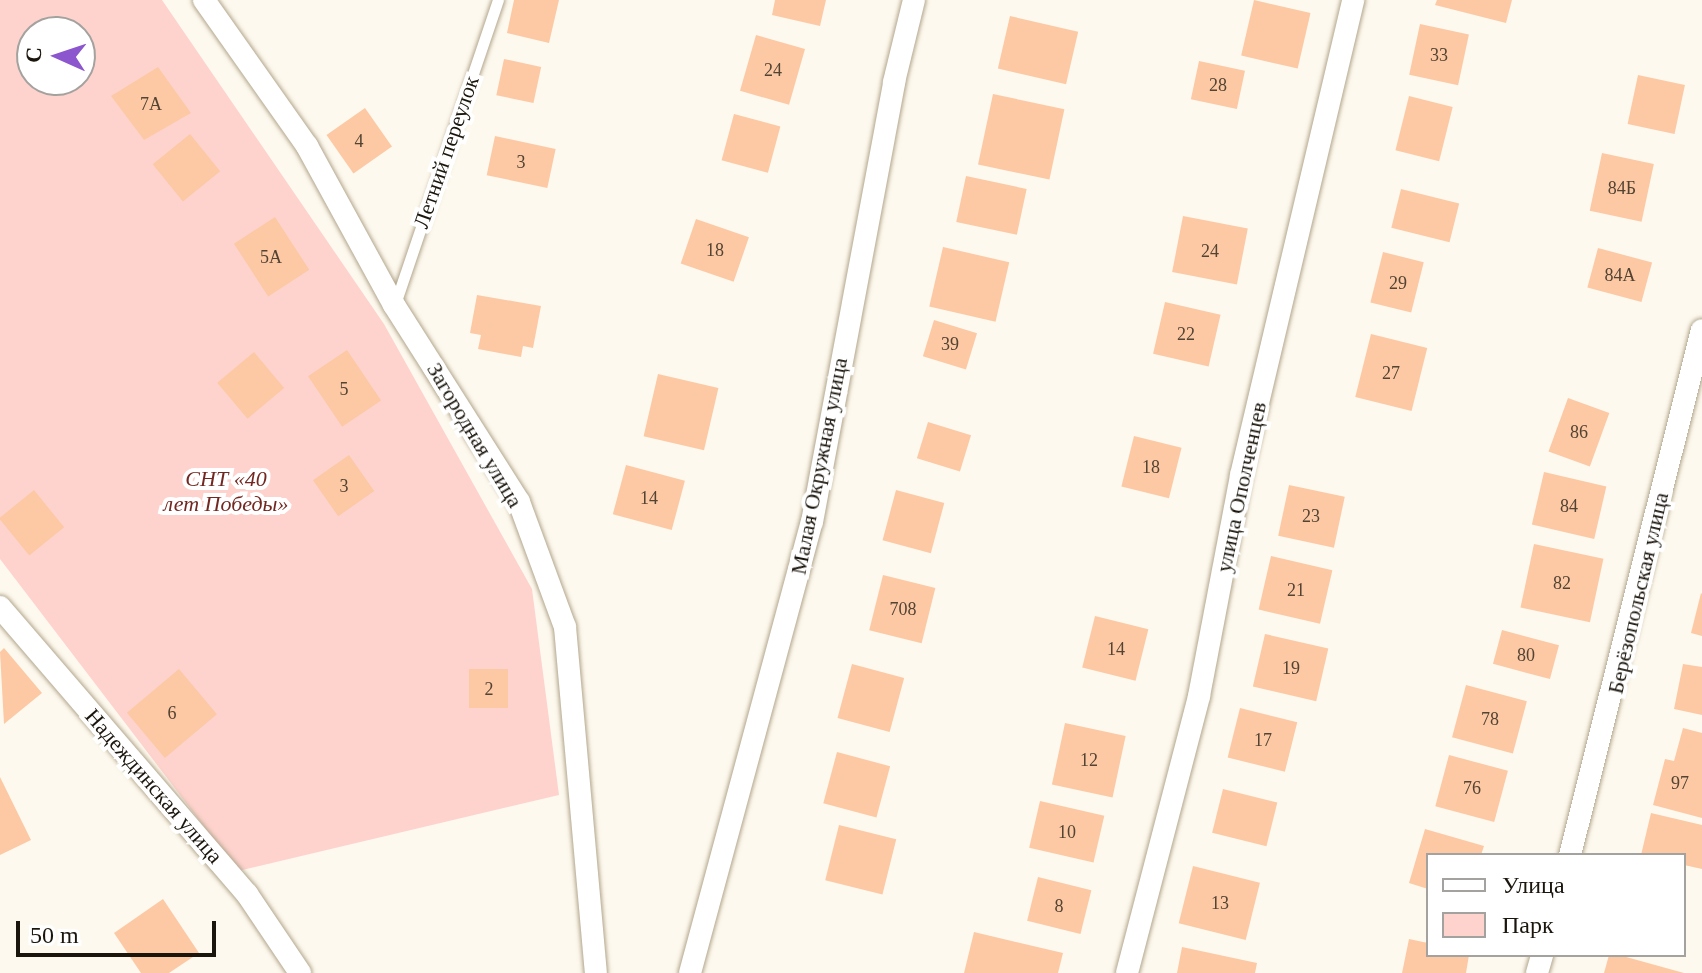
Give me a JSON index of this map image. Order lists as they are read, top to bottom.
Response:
{
  "streets": {
    "street": [
      "Загородная улица",
      "Малая Окружная улица",
      "улица Ополченцев",
      "Берёзопольская улица",
      "Надеждинская улица"
    ],
    "lane": ["Летний переулок"]
  },
  "crossings": [
    ["Летний переулок", "Загородная улица"]
  ],
  "parks": ["СНТ «40 лет Победы»"],
  "house_numbers": [
    "33",
    "24",
    "28",
    "7А",
    "4",
    "3",
    "84Б",
    "18",
    "24",
    "5А",
    "84А",
    "29",
    "22",
    "39",
    "27",
    "5",
    "86",
    "18",
    "3",
    "14",
    "84",
    "23",
    "82",
    "21",
    "708",
    "14",
    "80",
    "19",
    "2",
    "6",
    "78",
    "17",
    "12",
    "97",
    "76",
    "10",
    "13",
    "8"
  ],
  "legend": ["Улица", "Парк"],
  "scale_bar": "50 m",
  "north": "left"
}
